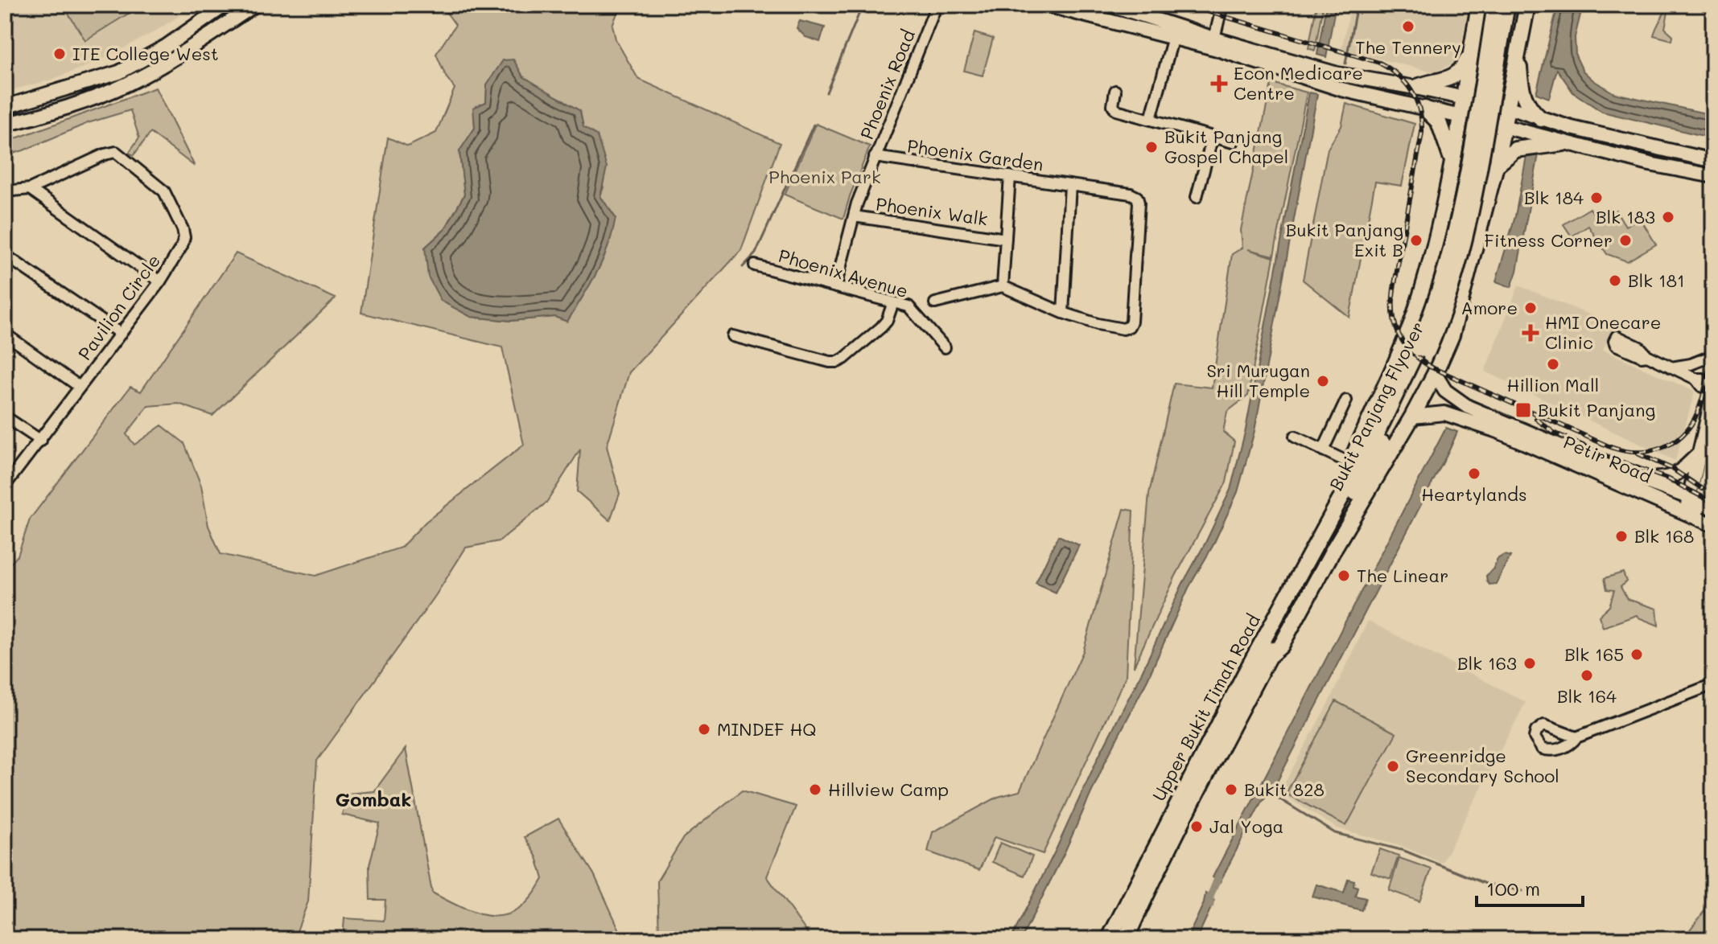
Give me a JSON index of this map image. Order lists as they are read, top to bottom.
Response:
{
  "streets": {
    "highway": ["Bukit Panjang Flyover", "Upper Bukit Timah Road"],
    "main road": ["Petir Road"],
    "street": [
      "Phoenix Road",
      "Phoenix Garden",
      "Phoenix Walk",
      "Phoenix Avenue",
      "Pavilion Circle"
    ]
  },
  "crossings": [
    ["Phoenix Road", "Phoenix Garden"],
    ["Phoenix Road", "Phoenix Walk"],
    ["Phoenix Road", "Phoenix Avenue"],
    ["Phoenix Garden", "Phoenix Walk"],
    ["Bukit Panjang Flyover", "Upper Bukit Timah Road"]
  ],
  "districts": ["Gombak"],
  "parks": ["Phoenix Park"],
  "places": {
    "other": [
      "The Tennery",
      "ITE College West",
      "Bukit Panjang Gospel Chapel",
      "Blk 184",
      "Blk 183",
      "Bukit Panjang Exit B",
      "Fitness Corner",
      "Blk 181",
      "Amore",
      "Hillion Mall",
      "Sri Murugan Hill Temple",
      "Heartylands",
      "Blk 168",
      "The Linear",
      "Blk 165",
      "Blk 163",
      "Blk 164",
      "MINDEF HQ",
      "Greenridge Secondary School",
      "Hillview Camp",
      "Bukit 828",
      "Jal Yoga"
    ],
    "health": ["Econ Medicare Centre", "HMI Onecare Clinic"],
    "transit": ["Bukit Panjang"]
  },
  "scale_bar": "100 m"
}
